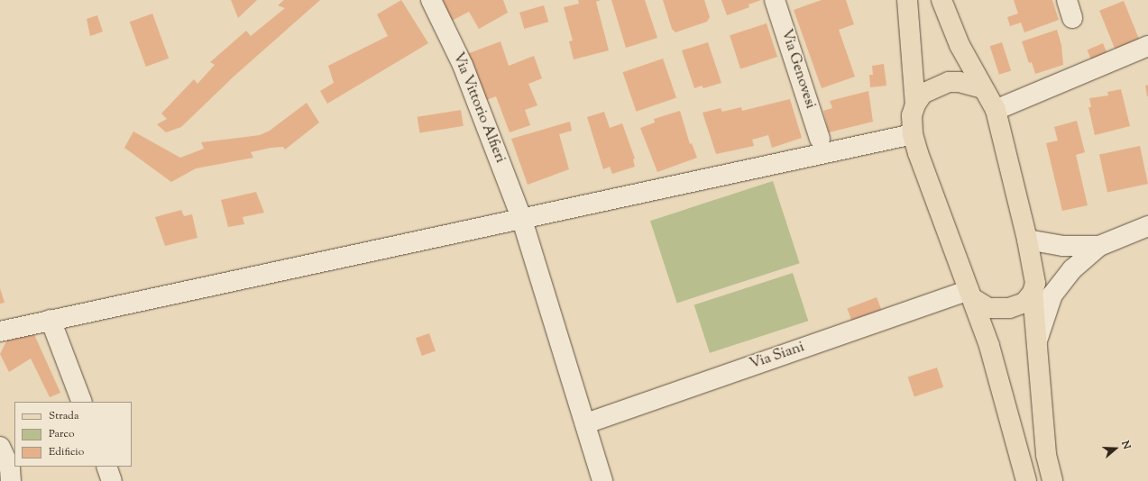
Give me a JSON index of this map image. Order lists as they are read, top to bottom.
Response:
{
  "streets": {
    "street": ["Via Genovesi", "Via Vittorio Alfieri", "Via Siani"]
  },
  "crossings": [
    ["Via Vittorio Alfieri", "Via Siani"]
  ],
  "legend": ["Strada", "Parco", "Edificio"],
  "north": "right"
}
